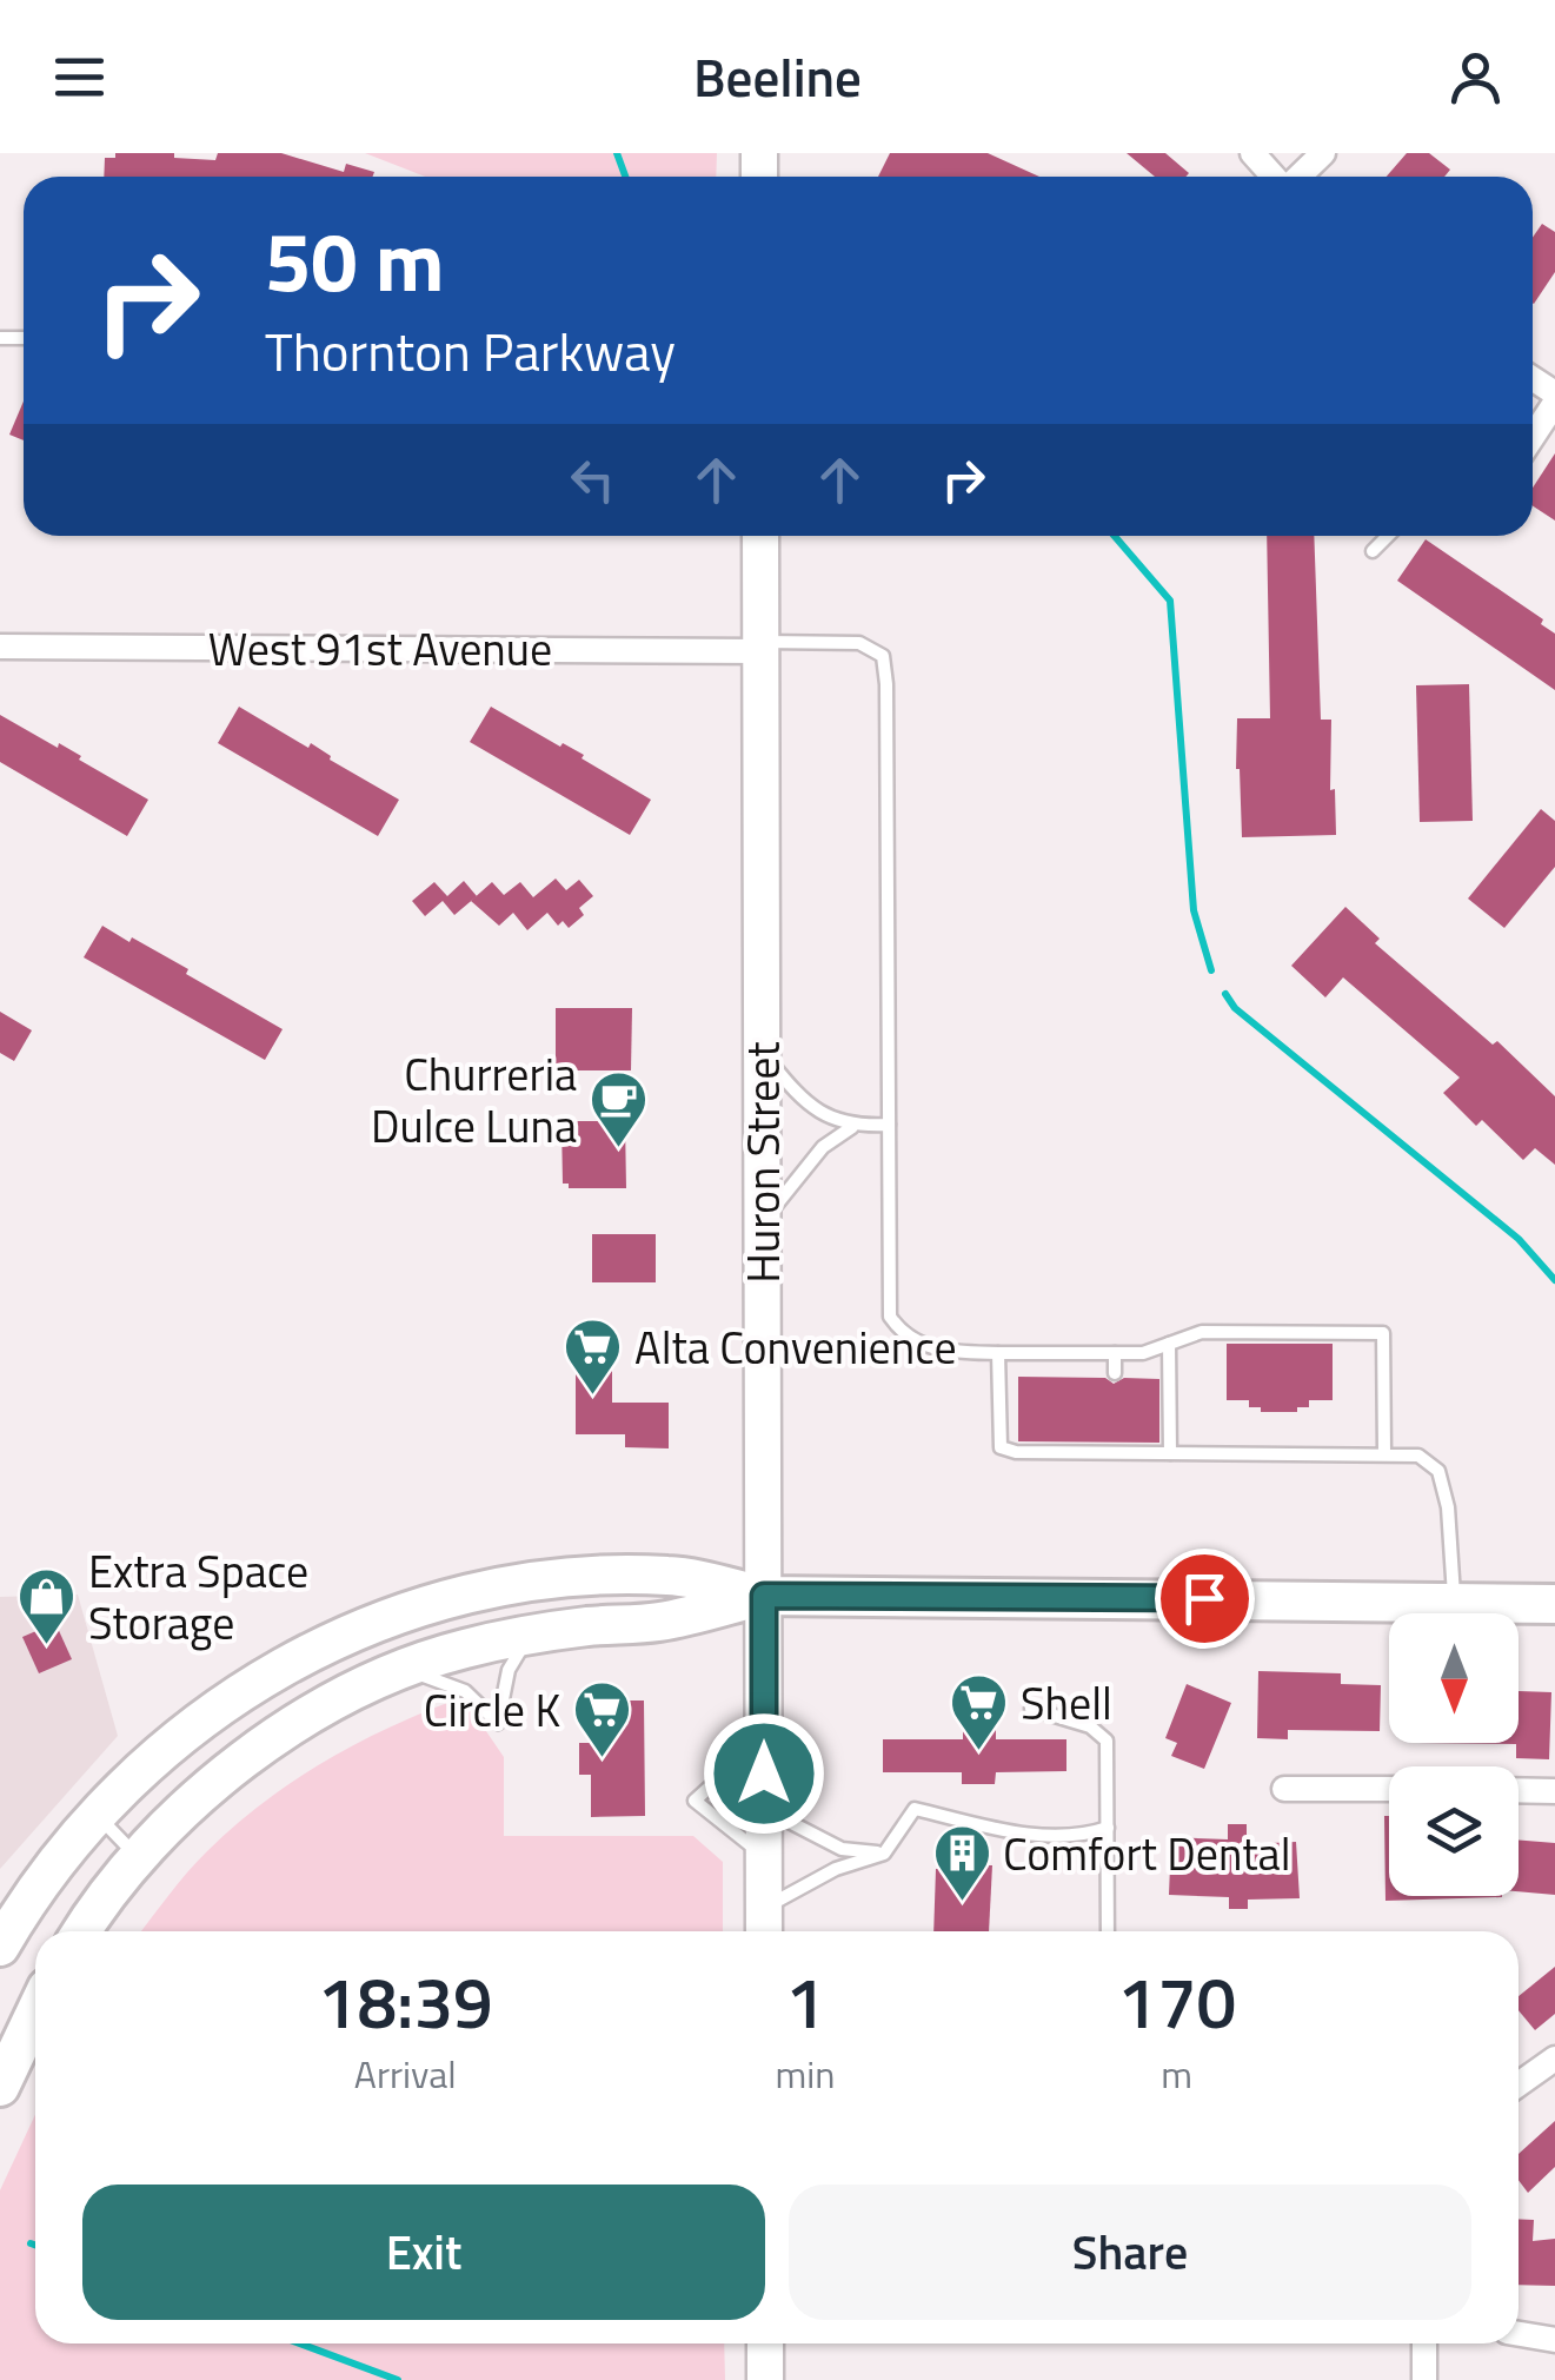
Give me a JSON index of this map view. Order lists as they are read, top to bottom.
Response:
{
  "streets": {
    "main road": ["Huron Street"],
    "street": ["West 91st Avenue"]
  },
  "crossings": [
    ["West 91st Avenue", "Huron Street"]
  ],
  "places": {
    "cafe": ["Churreria Dulce Luna"],
    "supermarket": ["Alta Convenience", "Shell", "Circle K"],
    "shop": ["Extra Space Storage"],
    "building": ["Comfort Dental"]
  },
  "north": "bottom",
  "page": {
    "header": "Beeline",
    "turn": ["50 m", "Thornton Parkway"],
    "eta": [
      "18:39",
      "Arrival",
      "1",
      "min",
      "170",
      "m"
    ],
    "buttons": ["Exit", "Share"]
  }
}
